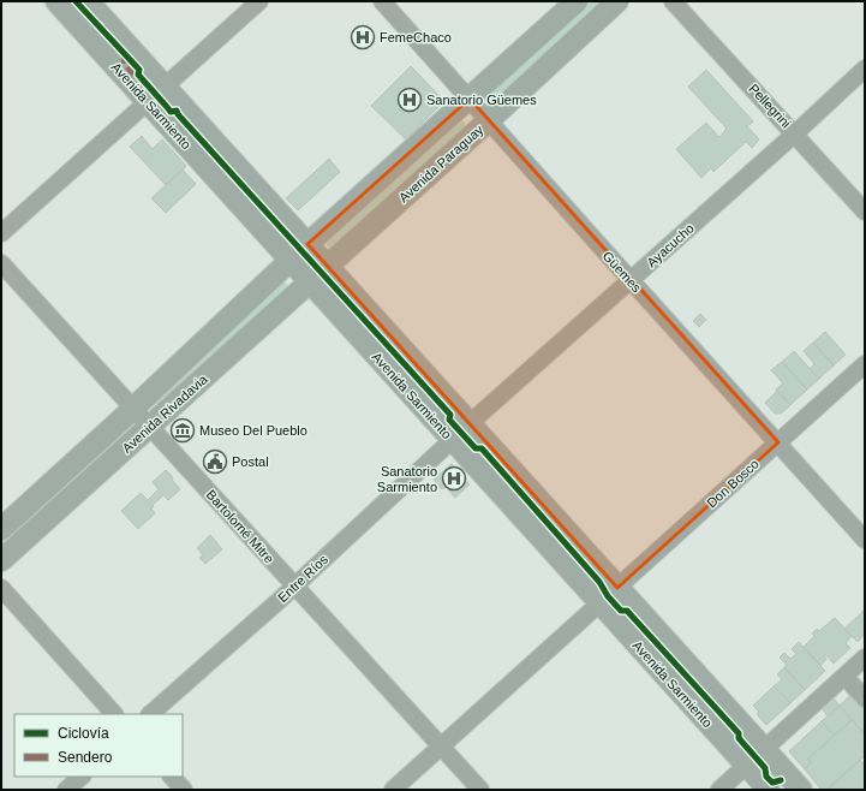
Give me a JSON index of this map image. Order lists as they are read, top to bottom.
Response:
{
  "streets": {
    "main road": ["Avenida Sarmiento", "Avenida Paraguay", "Avenida Rivadavia"],
    "street": [
      "Pellegrini",
      "Ayacucho",
      "Güemes",
      "Don Bosco",
      "Bartolomé Mitre",
      "Entre Ríos"
    ]
  },
  "crossings": [
    ["Avenida Sarmiento", "Avenida Paraguay"],
    ["Avenida Sarmiento", "Ayacucho"],
    ["Avenida Sarmiento", "Avenida Rivadavia"],
    ["Avenida Sarmiento", "Don Bosco"],
    ["Avenida Sarmiento", "Entre Ríos"],
    ["Pellegrini", "Ayacucho"],
    ["Avenida Paraguay", "Güemes"],
    ["Avenida Paraguay", "Avenida Rivadavia"],
    ["Ayacucho", "Güemes"],
    ["Ayacucho", "Entre Ríos"],
    ["Güemes", "Don Bosco"],
    ["Avenida Rivadavia", "Bartolomé Mitre"],
    ["Don Bosco", "Bartolomé Mitre"],
    ["Bartolomé Mitre", "Entre Ríos"]
  ],
  "places": {
    "hospital": ["FemeChaco", "Sanatorio Güemes", "Sanatorio Sarmiento"],
    "museum": ["Museo Del Pueblo"],
    "public building": ["Postal"]
  },
  "legend": ["Ciclovía", "Sendero"]
}
